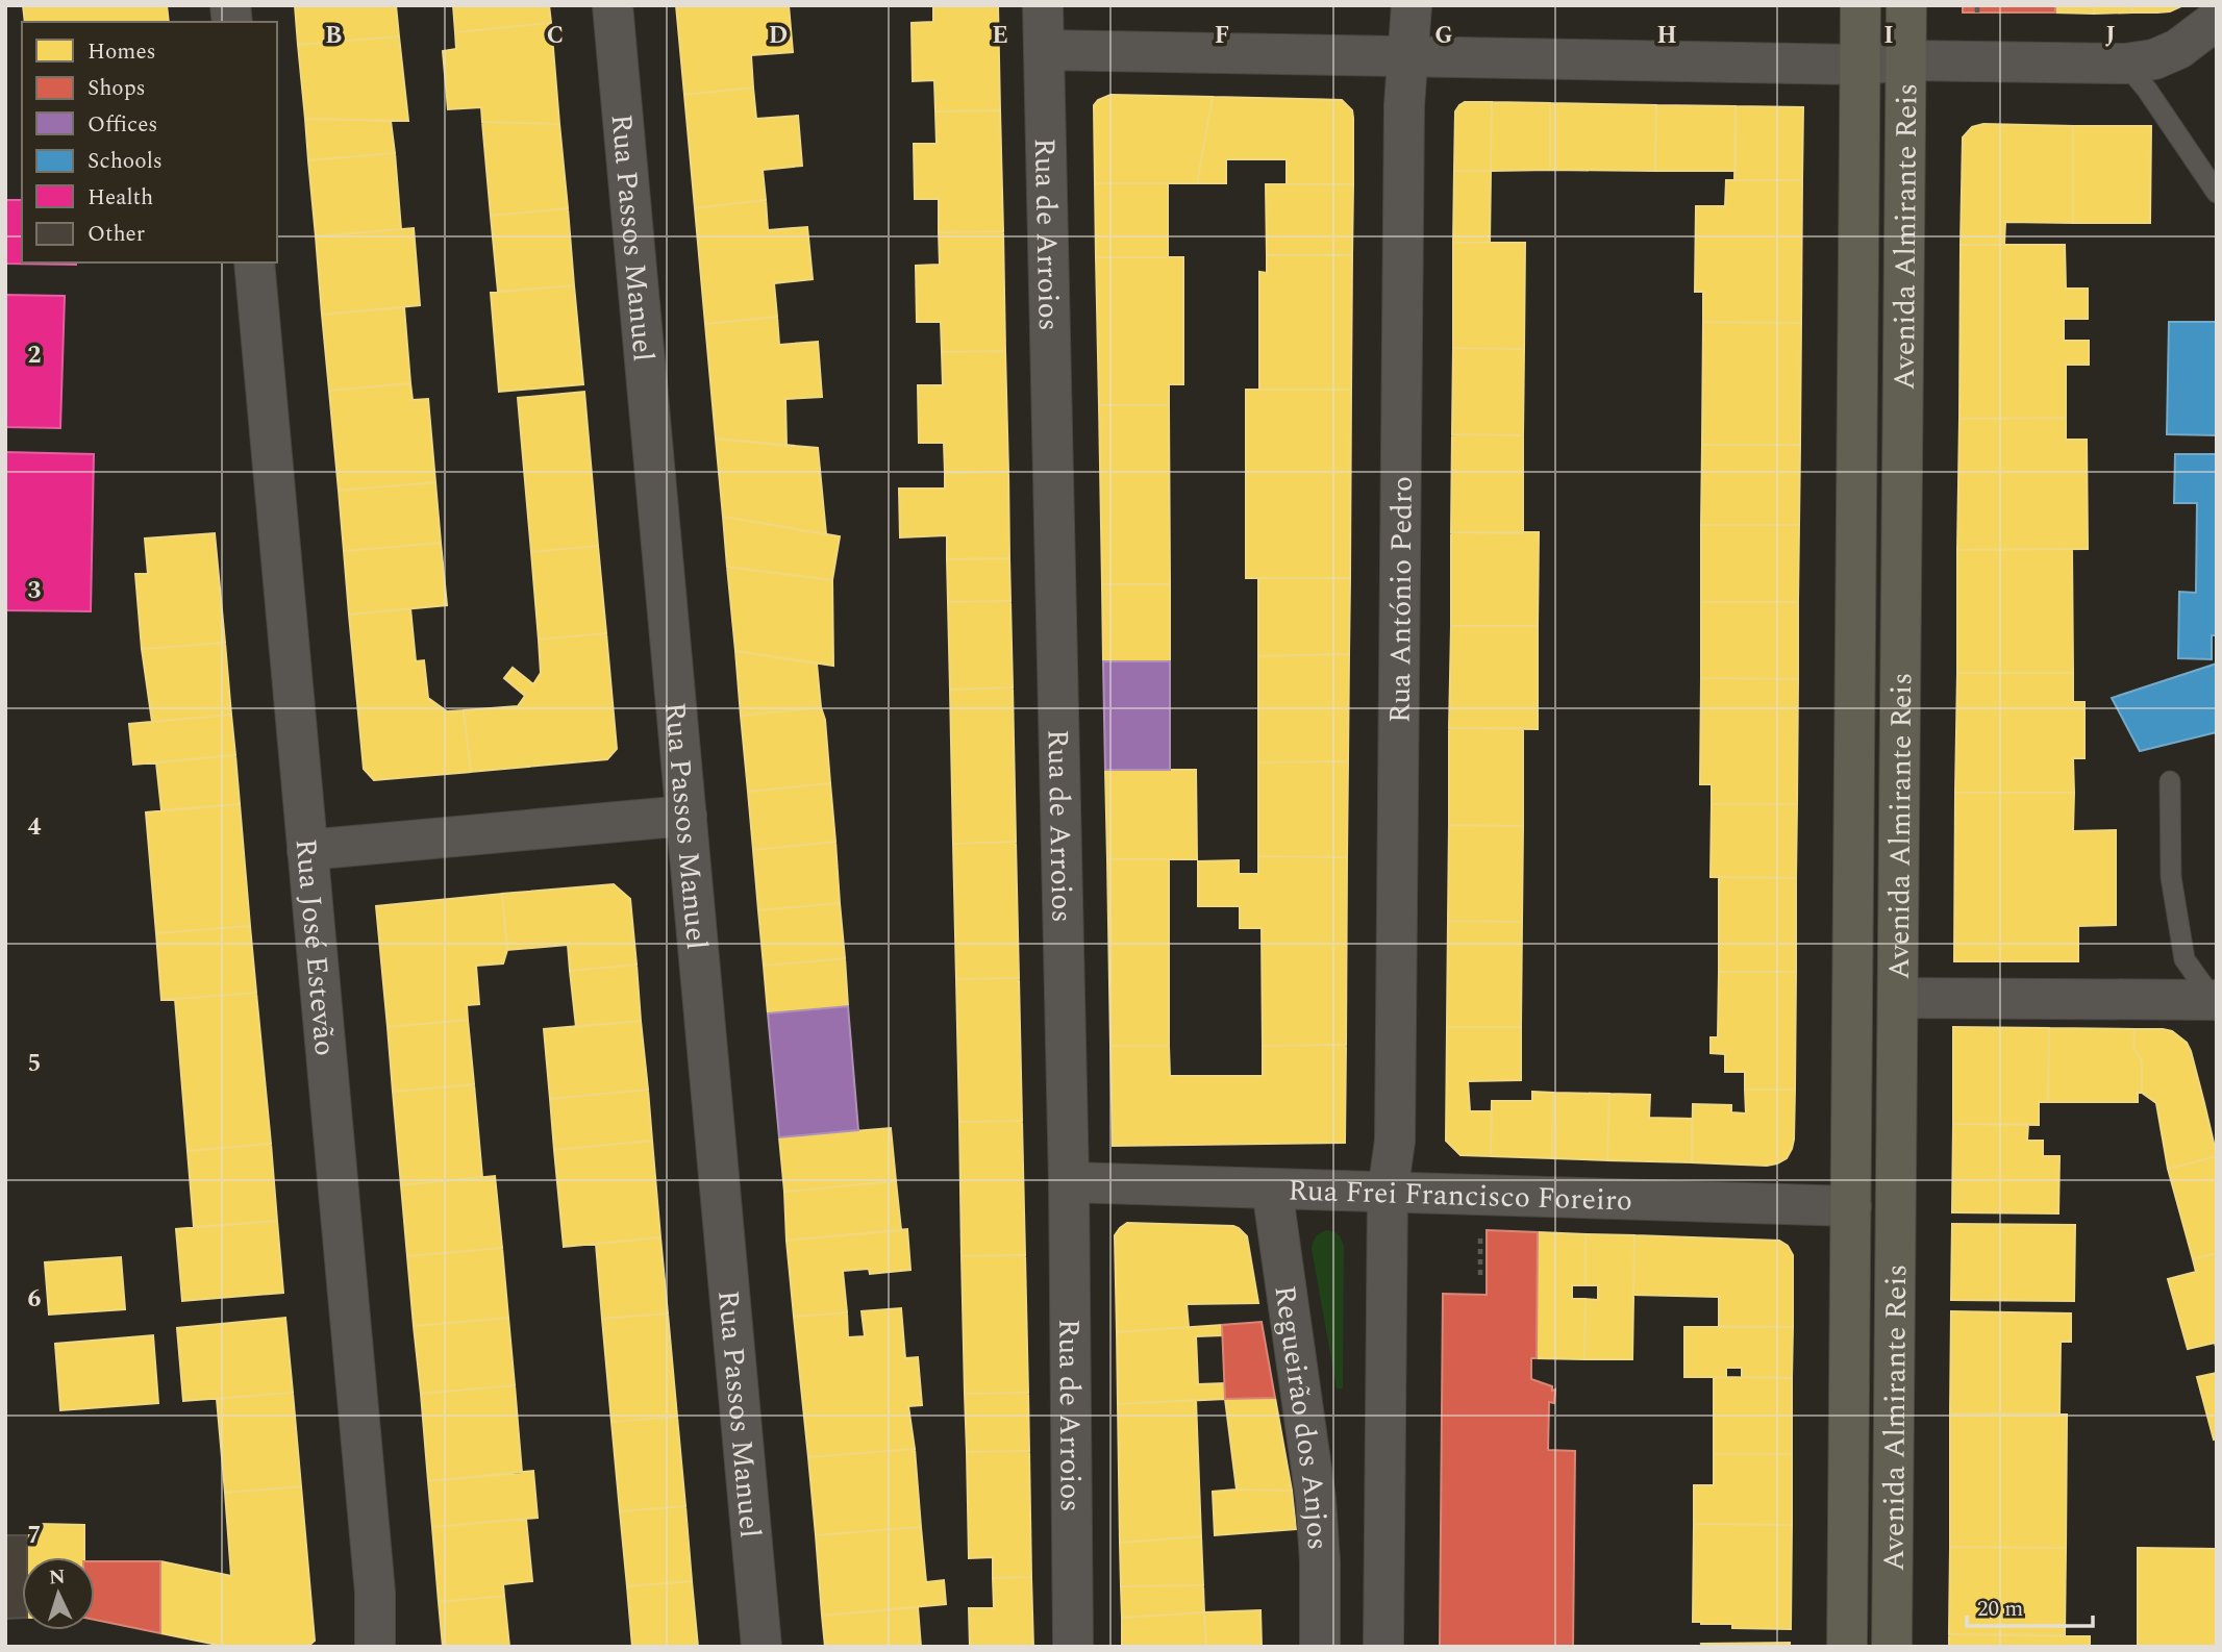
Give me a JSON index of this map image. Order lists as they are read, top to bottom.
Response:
{
  "streets": {
    "main road": ["Avenida Almirante Reis"],
    "street": [
      "Rua de Arroios",
      "Rua Passos Manuel",
      "Rua António Pedro",
      "Rua José Estevão",
      "Rua Frei Francisco Foreiro",
      "Regueirão dos Anjos"
    ]
  },
  "crossings": [
    ["Rua de Arroios", "Rua Frei Francisco Foreiro"],
    ["Avenida Almirante Reis", "Rua Frei Francisco Foreiro"],
    ["Rua António Pedro", "Rua Frei Francisco Foreiro"],
    ["Rua Frei Francisco Foreiro", "Regueirão dos Anjos"]
  ],
  "legend": [
    "Homes",
    "Shops",
    "Offices",
    "Schools",
    "Health",
    "Other"
  ],
  "scale_bar": "20 m",
  "north": "top",
  "grid": {
    "columns": [
      "B",
      "C",
      "D",
      "E",
      "F",
      "G",
      "H",
      "I",
      "J"
    ],
    "rows": [
      "2",
      "3",
      "4",
      "5",
      "6",
      "7"
    ]
  }
}
